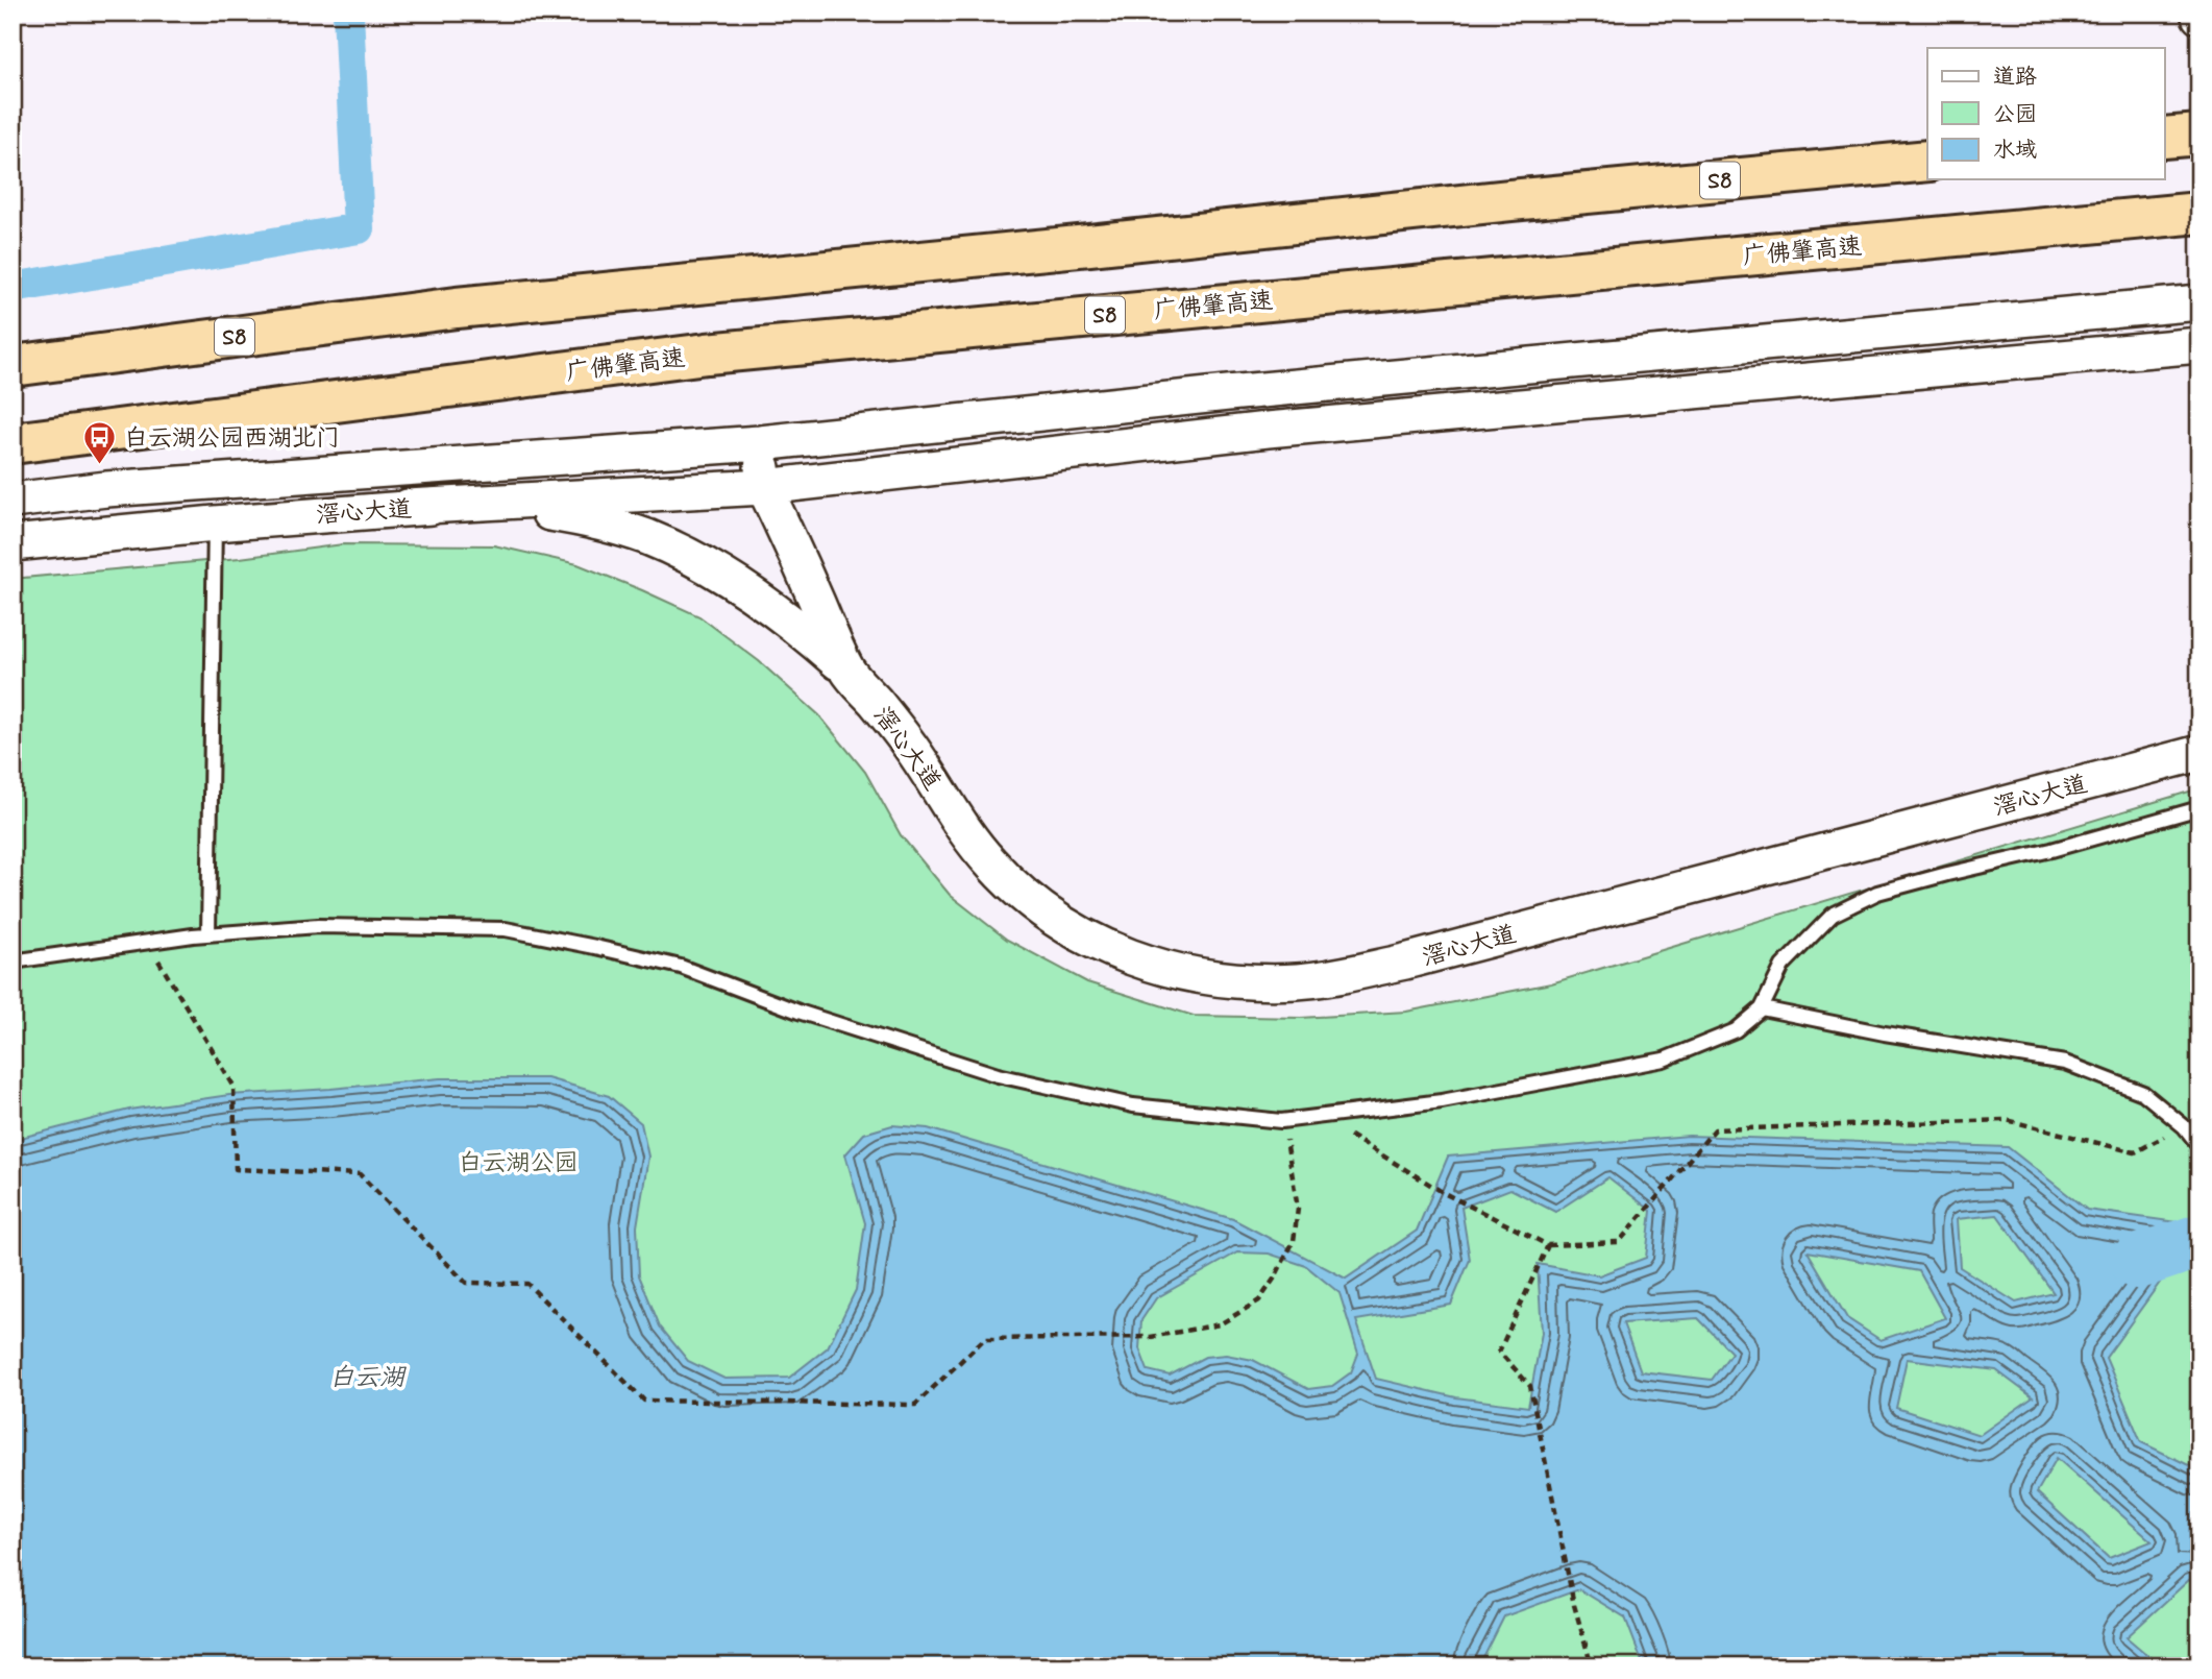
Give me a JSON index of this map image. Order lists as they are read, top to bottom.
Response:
{
  "streets": {
    "highway": ["S8", "广佛肇高速"],
    "street": ["滘心大道"]
  },
  "water": ["白云湖"],
  "parks": ["白云湖公园"],
  "places": {
    "bus stop": ["白云湖公园西湖北门"]
  },
  "legend": ["道路", "公园", "水域"]
}
